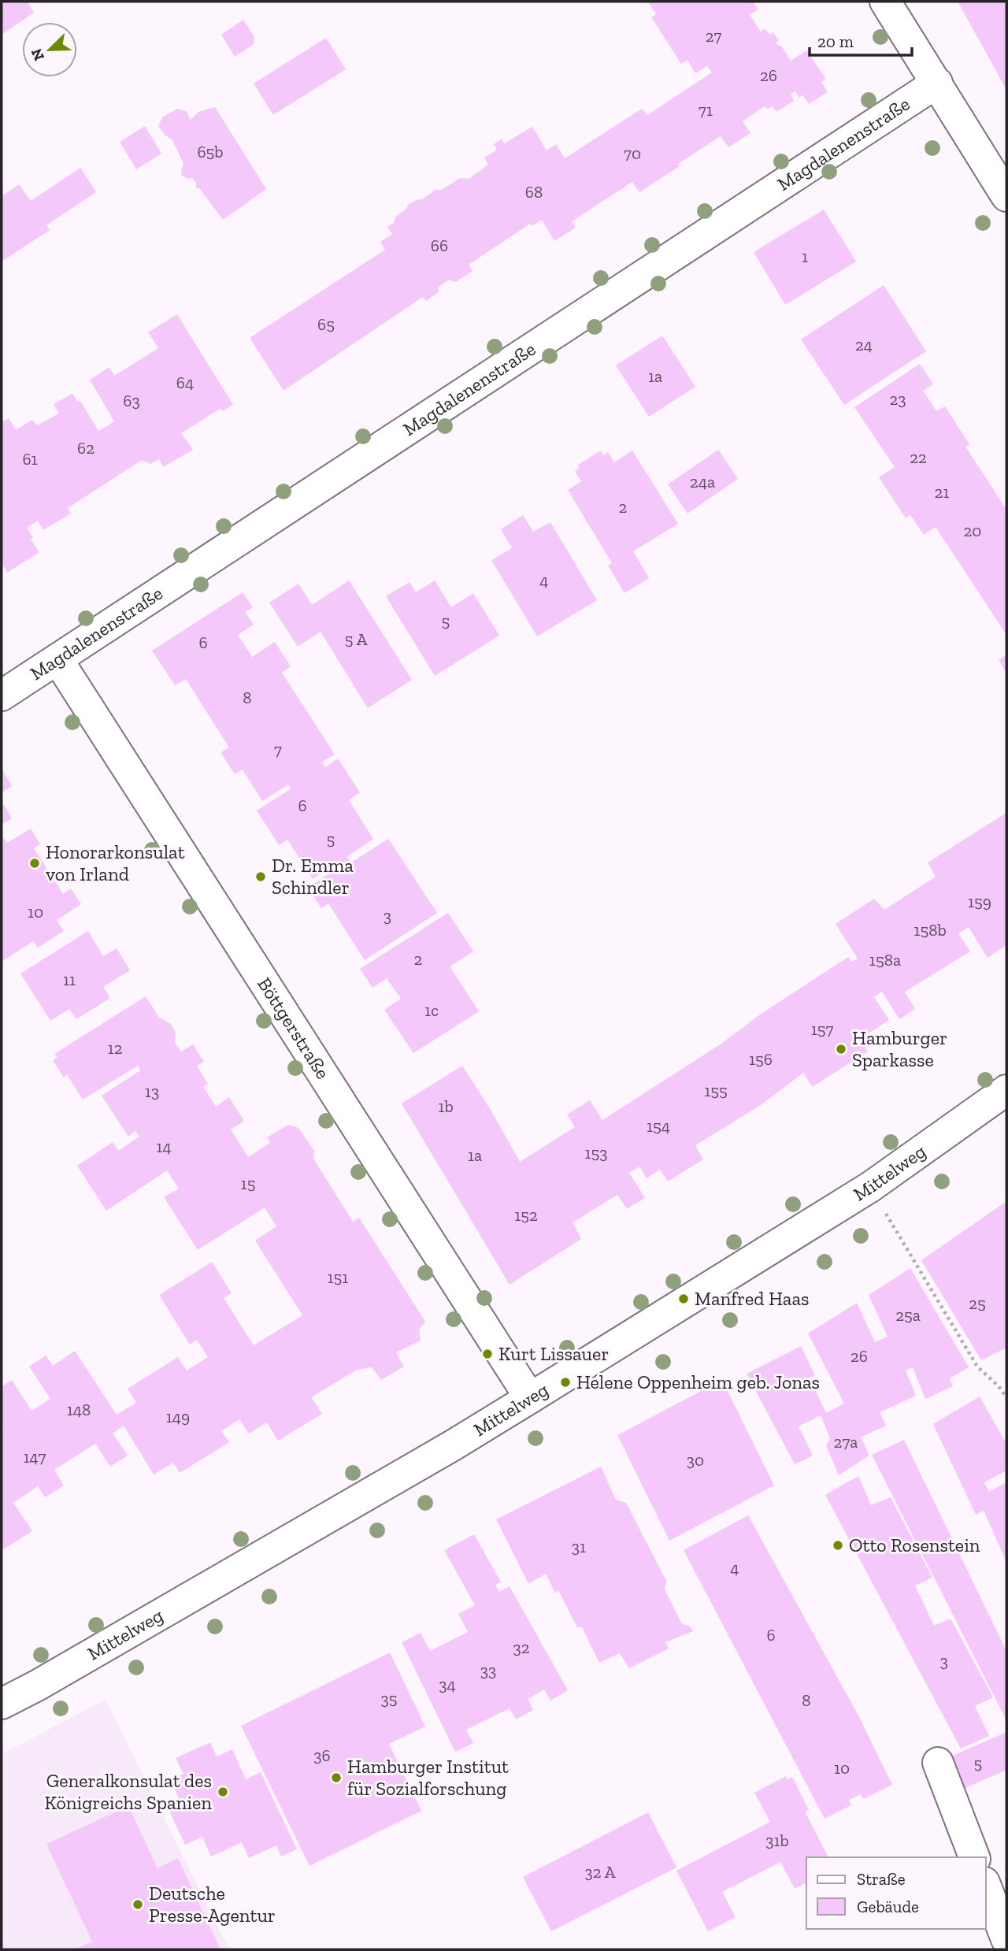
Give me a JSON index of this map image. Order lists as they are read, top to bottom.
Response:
{
  "streets": {
    "street": ["Magdalenenstraße", "Böttgerstraße", "Mittelweg"]
  },
  "crossings": [
    ["Magdalenenstraße", "Böttgerstraße"],
    ["Böttgerstraße", "Mittelweg"]
  ],
  "places": [
    "Honorarkonsulat von Irland",
    "Dr. Emma Schindler",
    "Hamburger Sparkasse",
    "Manfred Haas",
    "Kurt Lissauer",
    "Helene Oppenheim geb. Jonas",
    "Otto Rosenstein",
    "Hamburger Institut für Sozialforschung",
    "Generalkonsulat des Königreichs Spanien",
    "Deutsche Presse-Agentur"
  ],
  "house_numbers": [
    "27",
    "26",
    "71",
    "65b",
    "70",
    "68",
    "66",
    "1",
    "65",
    "24",
    "1a",
    "64",
    "23",
    "63",
    "62",
    "22",
    "61",
    "24a",
    "21",
    "2",
    "20",
    "4",
    "5",
    "5 A",
    "6",
    "8",
    "7",
    "6",
    "5",
    "159",
    "10",
    "3",
    "158b",
    "2",
    "158a",
    "11",
    "1c",
    "157",
    "12",
    "156",
    "155",
    "13",
    "1b",
    "154",
    "14",
    "153",
    "1a",
    "15",
    "152",
    "151",
    "25",
    "25a",
    "26",
    "148",
    "149",
    "27a",
    "147",
    "30",
    "31",
    "4",
    "6",
    "32",
    "3",
    "33",
    "34",
    "35",
    "8",
    "36",
    "5",
    "10",
    "31b",
    "32 A"
  ],
  "legend": ["Straße", "Gebäude"],
  "scale_bar": "20 m",
  "north": "bottom left"
}
